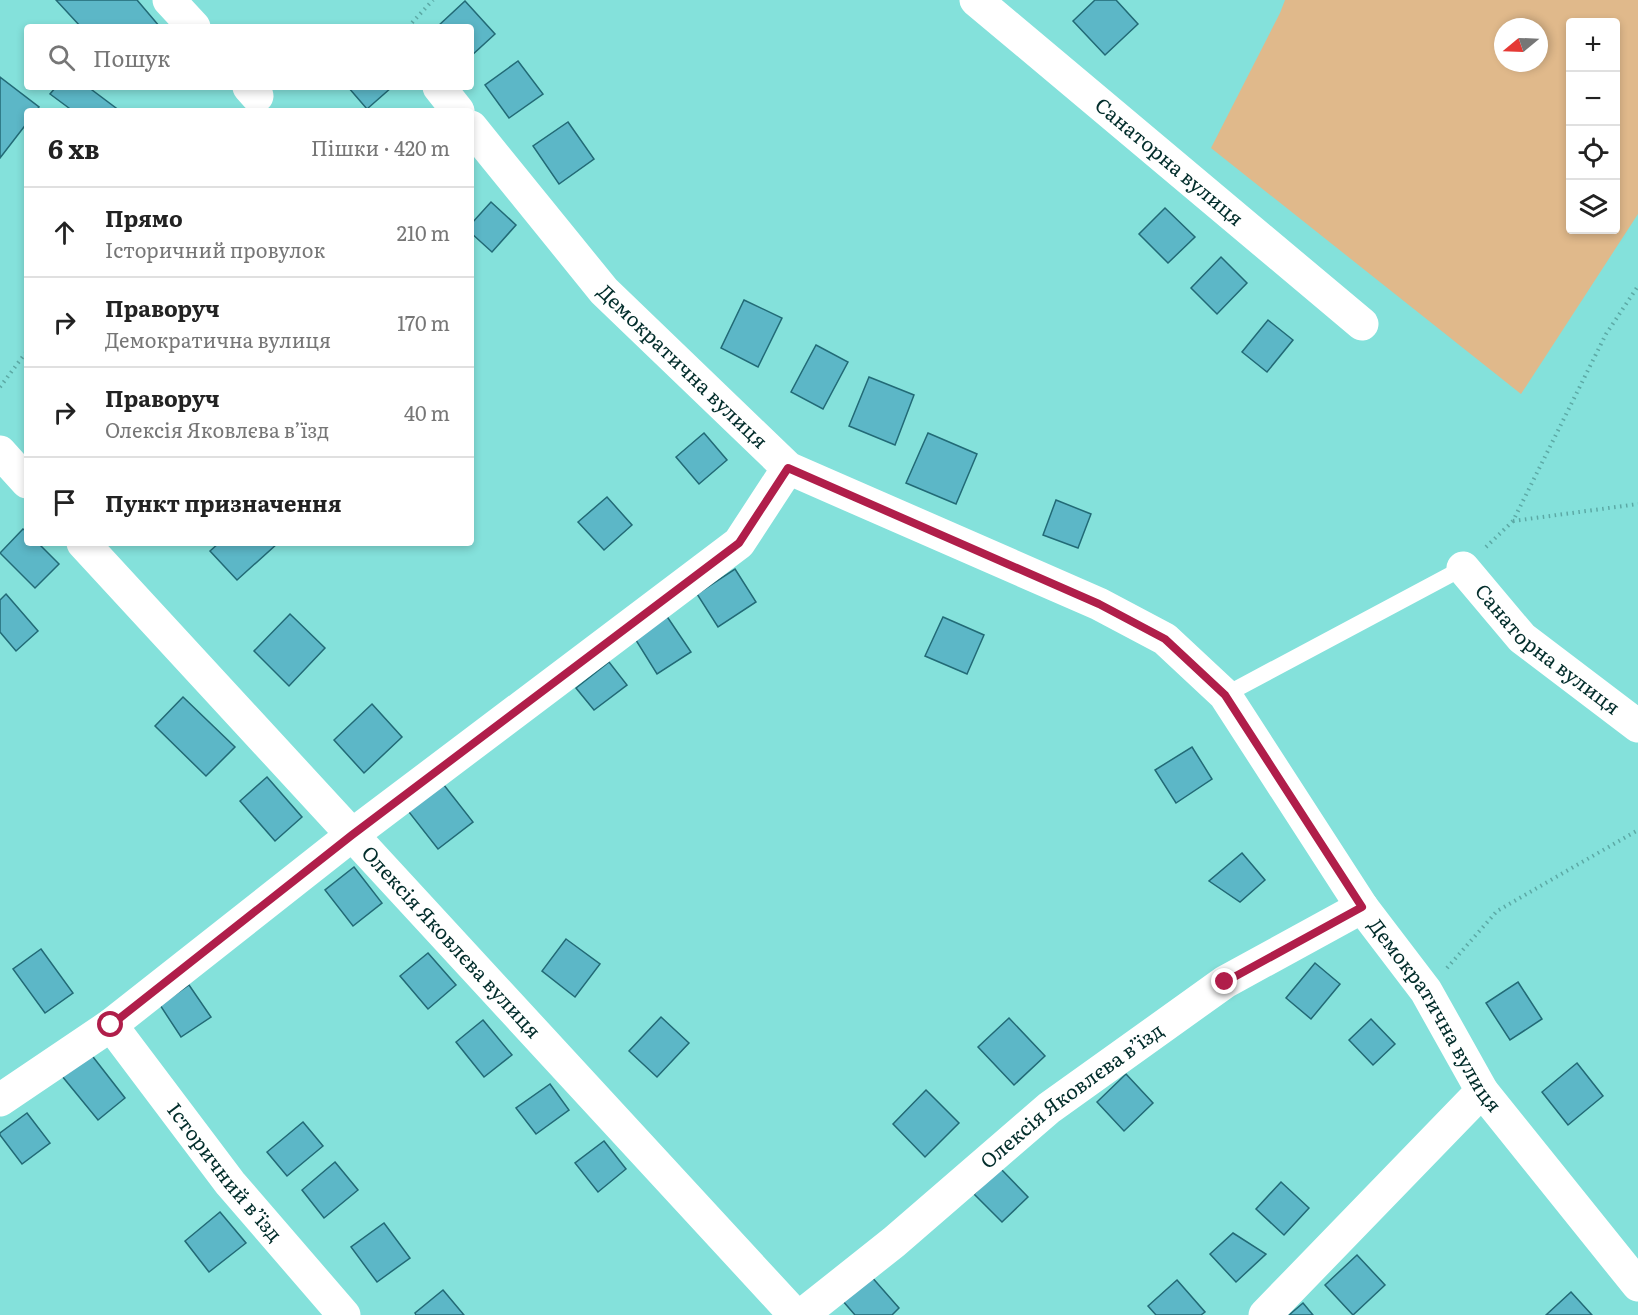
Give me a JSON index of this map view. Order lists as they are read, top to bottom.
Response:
{
  "streets": {
    "street": [
      "Санаторна вулиця",
      "Демократична вулиця",
      "Олексія Яковлєва вулиця",
      "Олексія Яковлєва в’їзд",
      "Історичний в’їзд"
    ]
  },
  "crossings": [
    ["Демократична вулиця", "Олексія Яковлєва в’їзд"]
  ],
  "north": "left",
  "page": {
    "map_buttons": ["+", "−"],
    "search": "Пошук",
    "heading": ["6 хв", "Пішки · 420 m"],
    "list": [
      ["Прямо", "Історичний провулок", "210 m"],
      ["Праворуч", "Демократична вулиця", "170 m"],
      ["Праворуч", "Олексія Яковлєва в’їзд", "40 m"],
      "Пункт призначення"
    ]
  }
}
